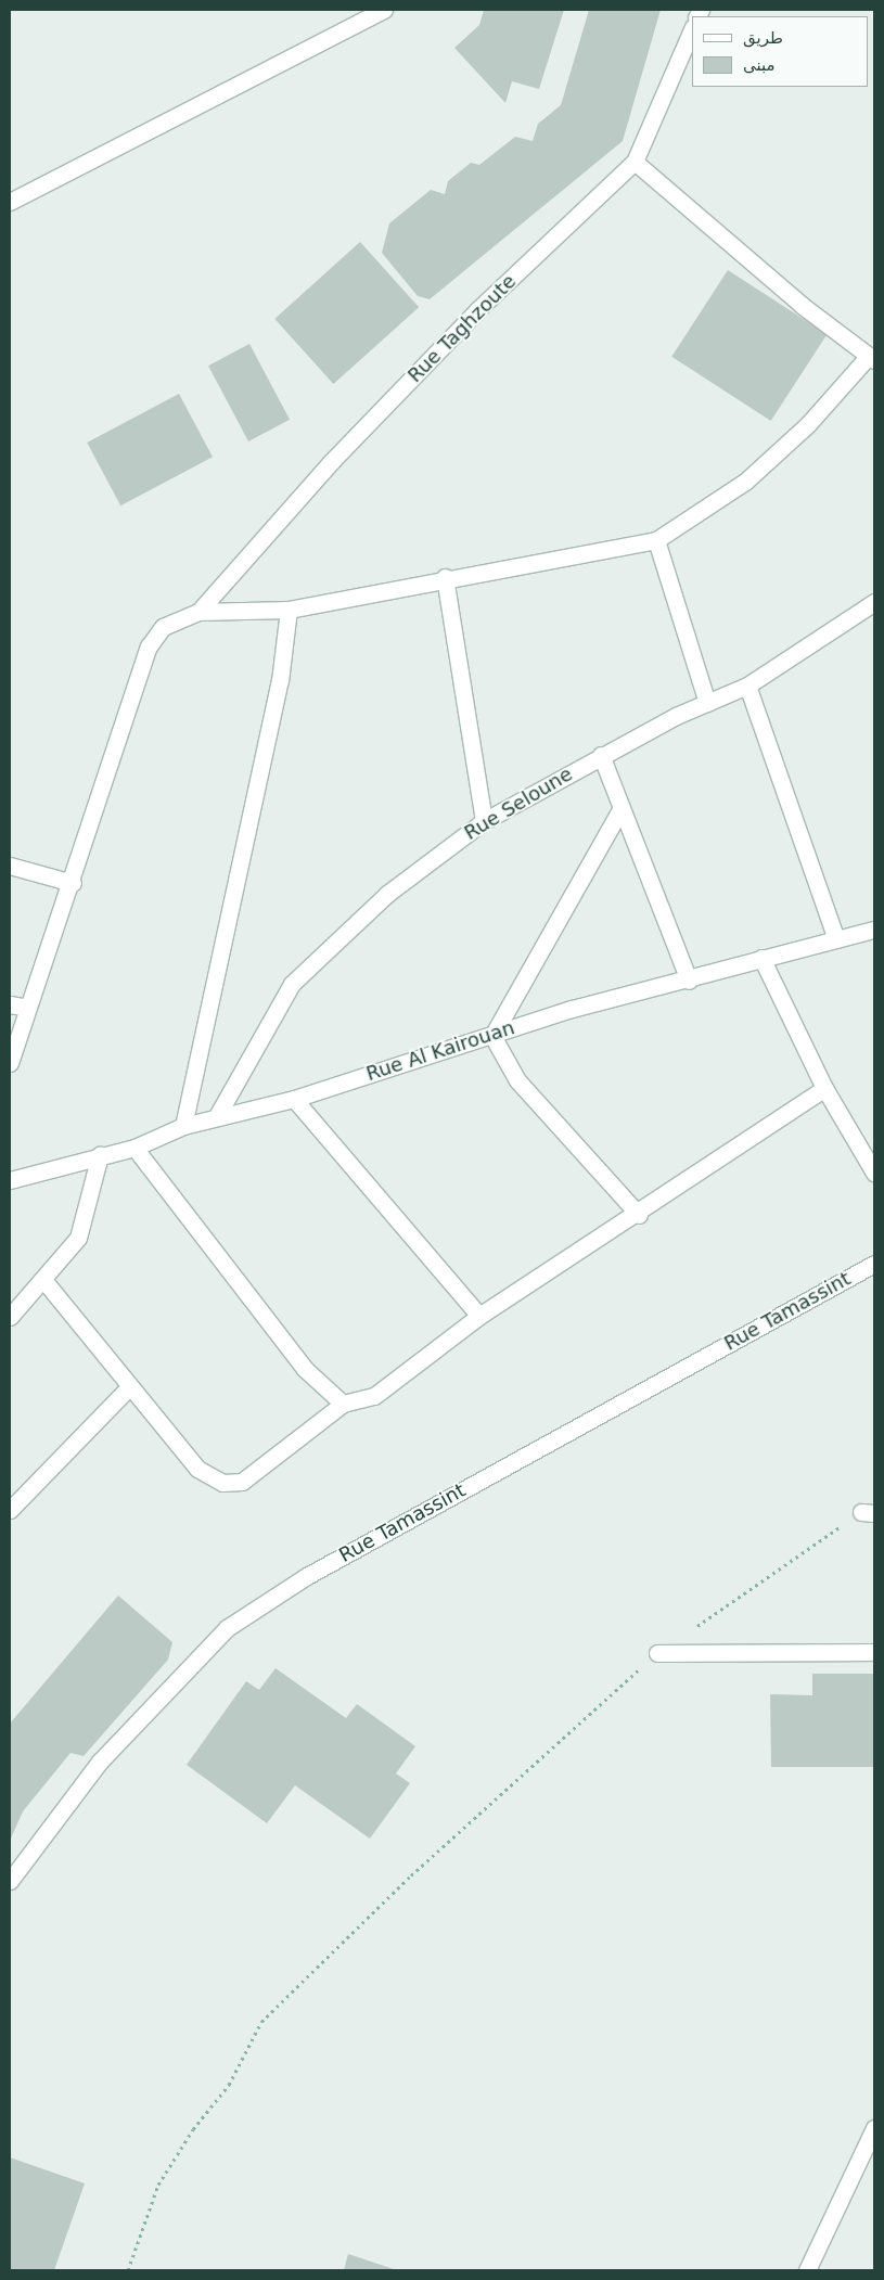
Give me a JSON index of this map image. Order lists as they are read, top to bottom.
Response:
{
  "streets": {
    "street": [
      "Rue Taghzoute",
      "Rue Seloune",
      "Rue Al Kairouan",
      "Rue Tamassint"
    ]
  },
  "crossings": [
    ["Rue Seloune", "Rue Al Kairouan"]
  ],
  "legend": ["طريق", "مبنى"]
}
